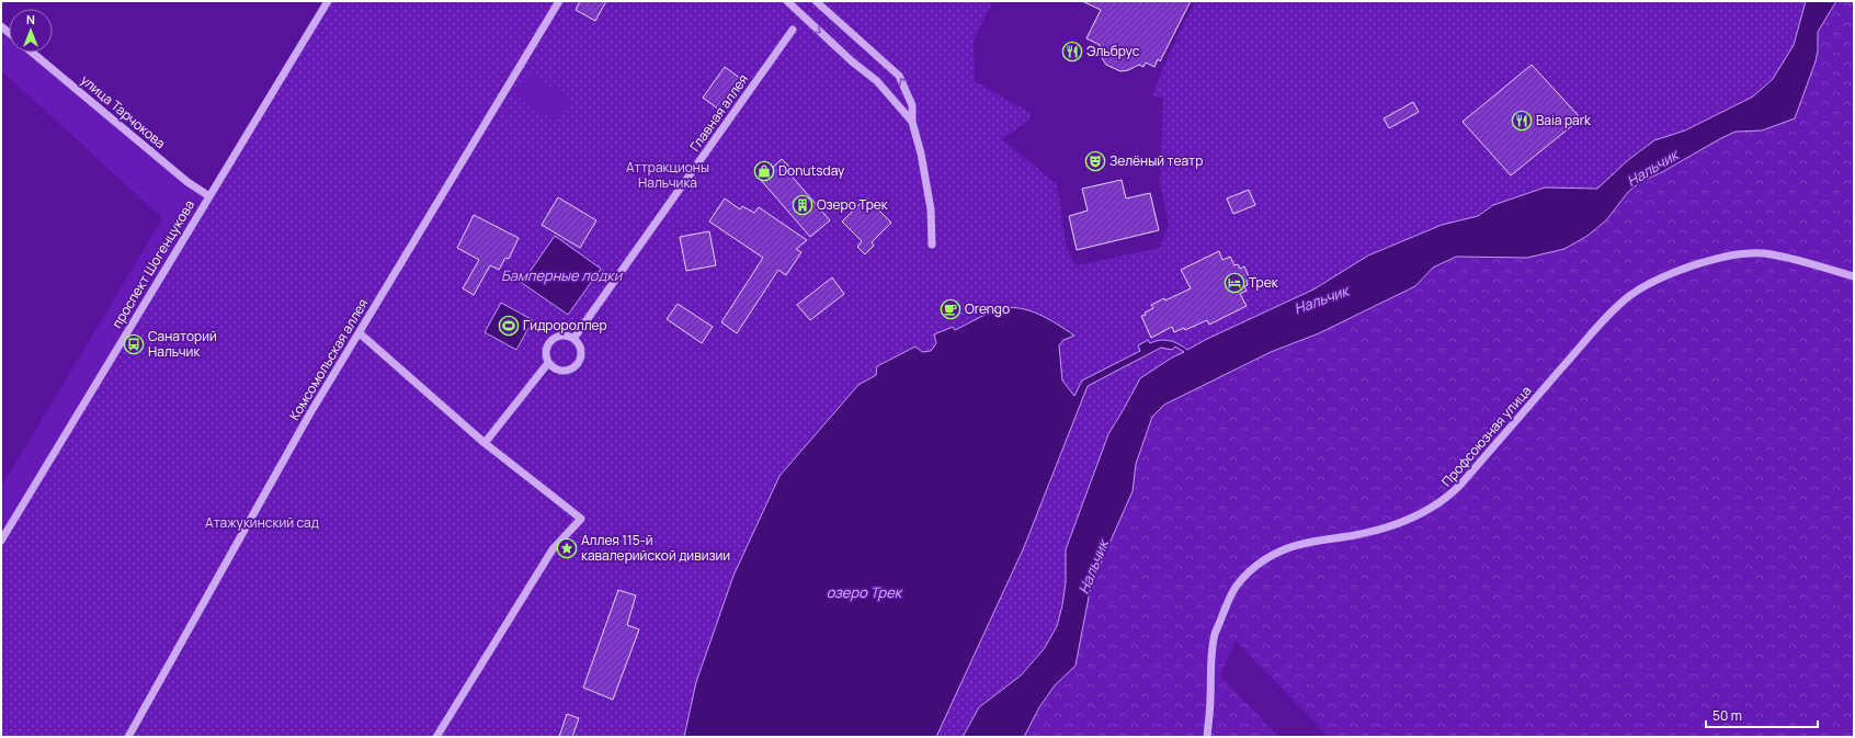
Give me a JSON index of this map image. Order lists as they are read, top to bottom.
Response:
{
  "streets": {
    "street": [
      "улица Тарчокова",
      "Главная аллея",
      "проспект Шогенцукова",
      "Комсомольская аллея",
      "Профсоюзная улица"
    ]
  },
  "crossings": [
    ["улица Тарчокова", "проспект Шогенцукова"]
  ],
  "water": ["Нальчик", "Бамперные лодки", "озеро Трек"],
  "parks": ["Аттракционы Нальчика", "Атажукинский сад"],
  "places": {
    "restaurant": ["Эльбрус", "Baia park"],
    "theatre": ["Зелёный театр"],
    "shop": ["Donutsday"],
    "building": ["Озеро Трек"],
    "hotel": ["Трек"],
    "cafe": ["Orengo"],
    "sports": ["Гидророллер"],
    "bus stop": ["Санаторий Нальчик"],
    "place": ["Аллея 115-й кавалерийской дивизии"]
  },
  "scale_bar": "50 m",
  "north": "top"
}
